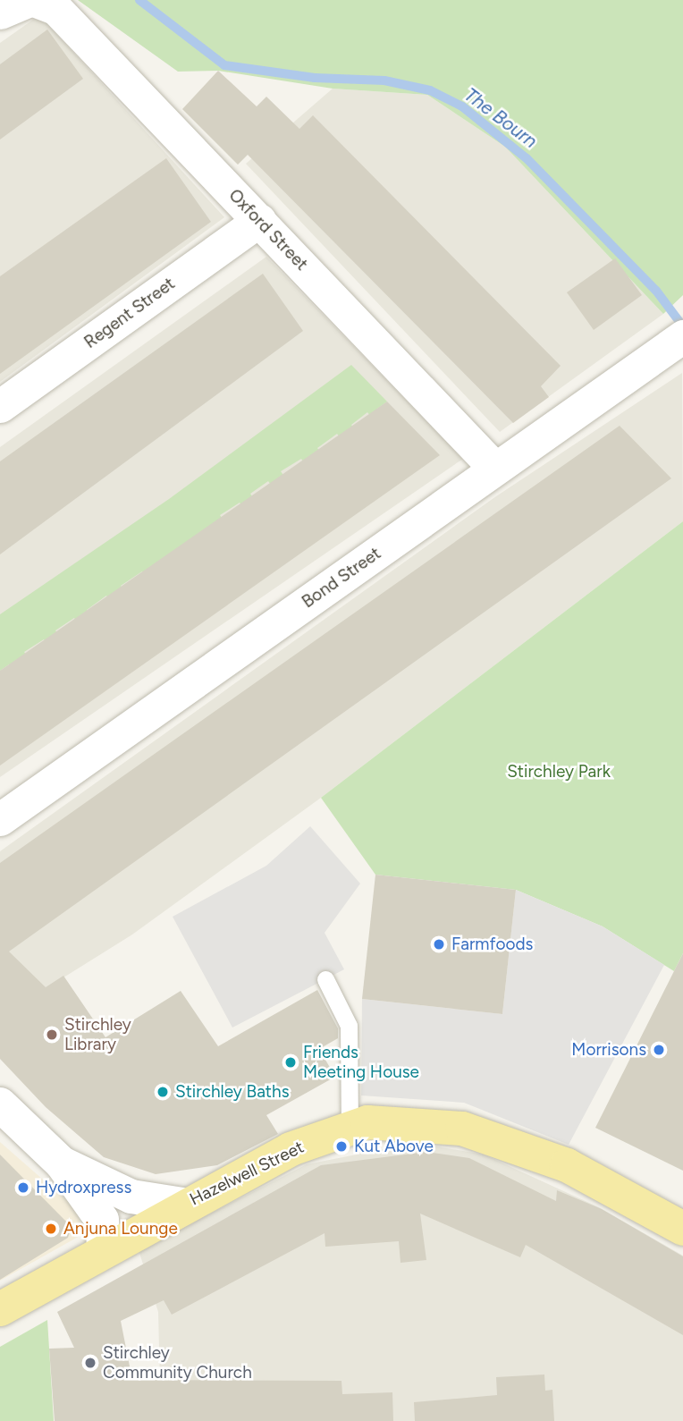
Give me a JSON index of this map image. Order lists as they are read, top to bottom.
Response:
{
  "streets": {
    "main road": ["Hazelwell Street"],
    "street": ["Oxford Street", "Regent Street", "Bond Street"]
  },
  "crossings": [
    ["Oxford Street", "Regent Street"],
    ["Oxford Street", "Bond Street"]
  ],
  "water": ["The Bourn"],
  "parks": ["Stirchley Park"],
  "places": [
    "Farmfoods",
    "Stirchley Library",
    "Morrisons",
    "Friends Meeting House",
    "Stirchley Baths",
    "Kut Above",
    "Hydroxpress",
    "Anjuna Lounge",
    "Stirchley Community Church"
  ]
}
